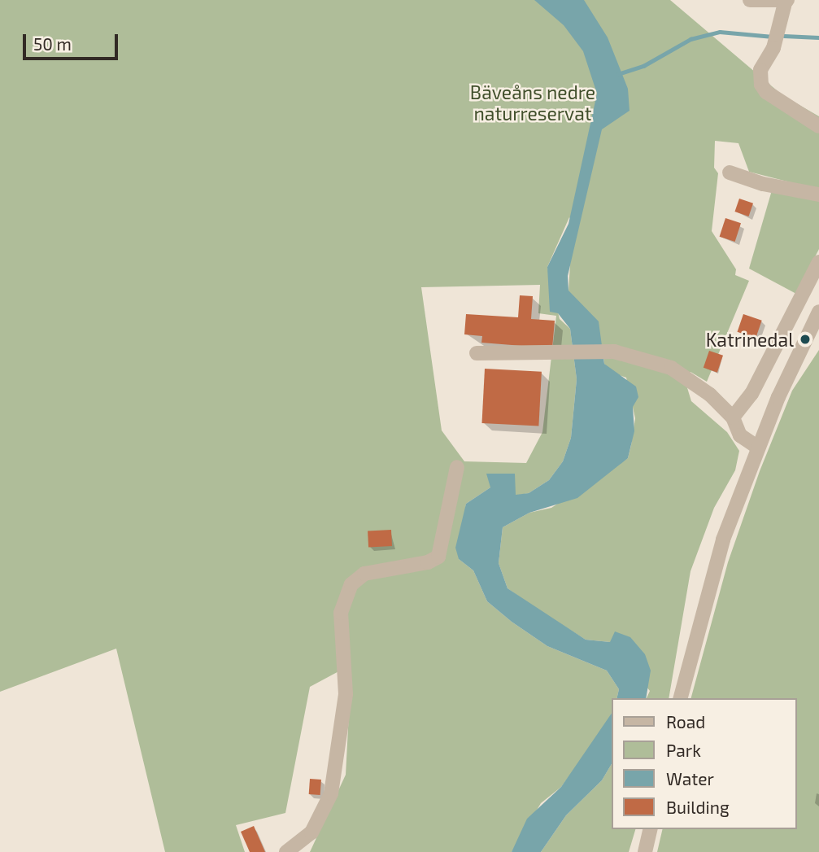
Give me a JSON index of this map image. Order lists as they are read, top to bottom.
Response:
{
  "parks": ["Bäveåns nedre naturreservat"],
  "places": ["Katrinedal"],
  "legend": [
    "Road",
    "Park",
    "Water",
    "Building"
  ],
  "scale_bar": "50 m"
}
